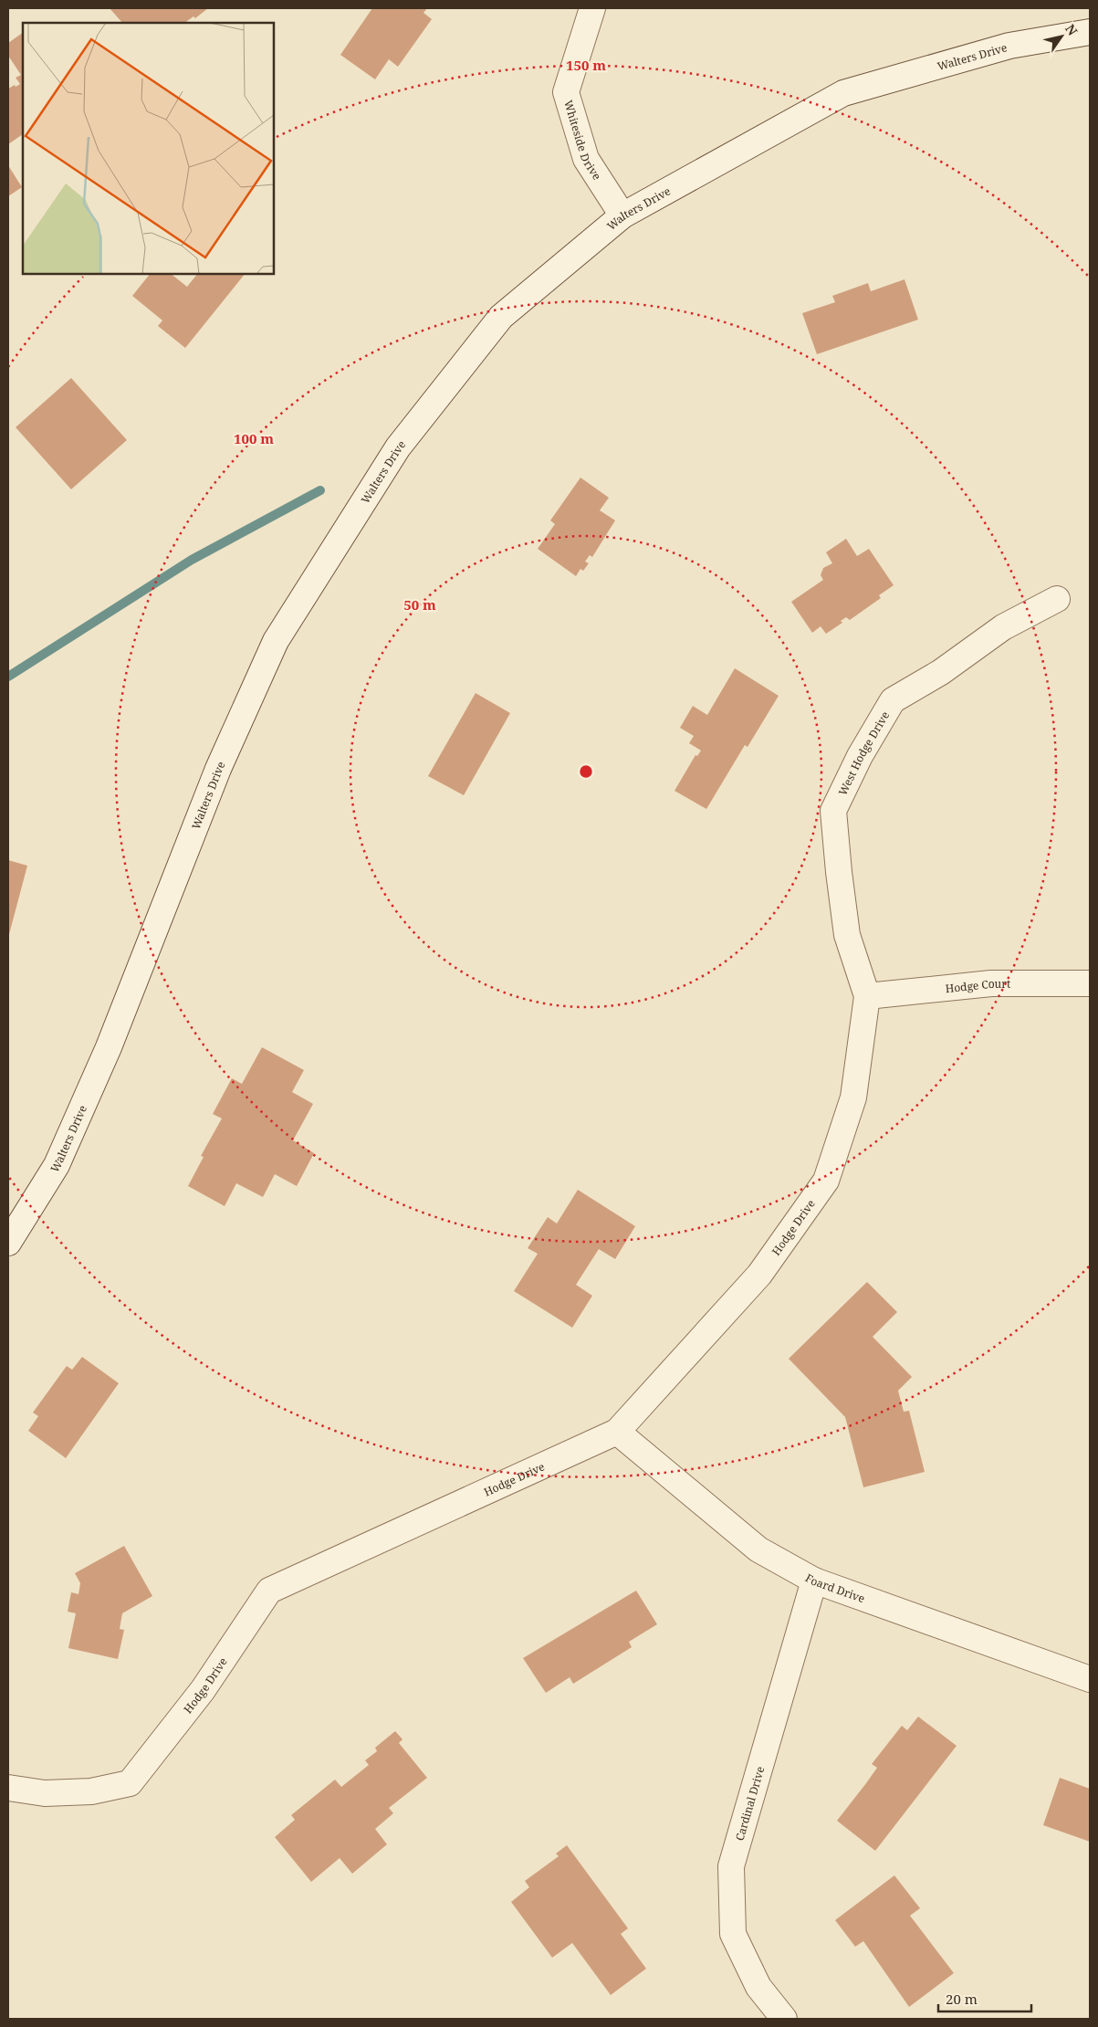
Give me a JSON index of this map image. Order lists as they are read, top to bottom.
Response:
{
  "streets": {
    "street": [
      "Walters Drive",
      "Whiteside Drive",
      "West Hodge Drive",
      "Hodge Court",
      "Hodge Drive",
      "Foard Drive",
      "Cardinal Drive"
    ]
  },
  "crossings": [
    ["Walters Drive", "Whiteside Drive"],
    ["West Hodge Drive", "Hodge Court"],
    ["West Hodge Drive", "Hodge Drive"],
    ["Hodge Court", "Hodge Drive"],
    ["Hodge Drive", "Foard Drive"],
    ["Foard Drive", "Cardinal Drive"]
  ],
  "scale_bar": "20 m",
  "north": "top right",
  "rings": ["150 m", "100 m", "50 m"]
}
